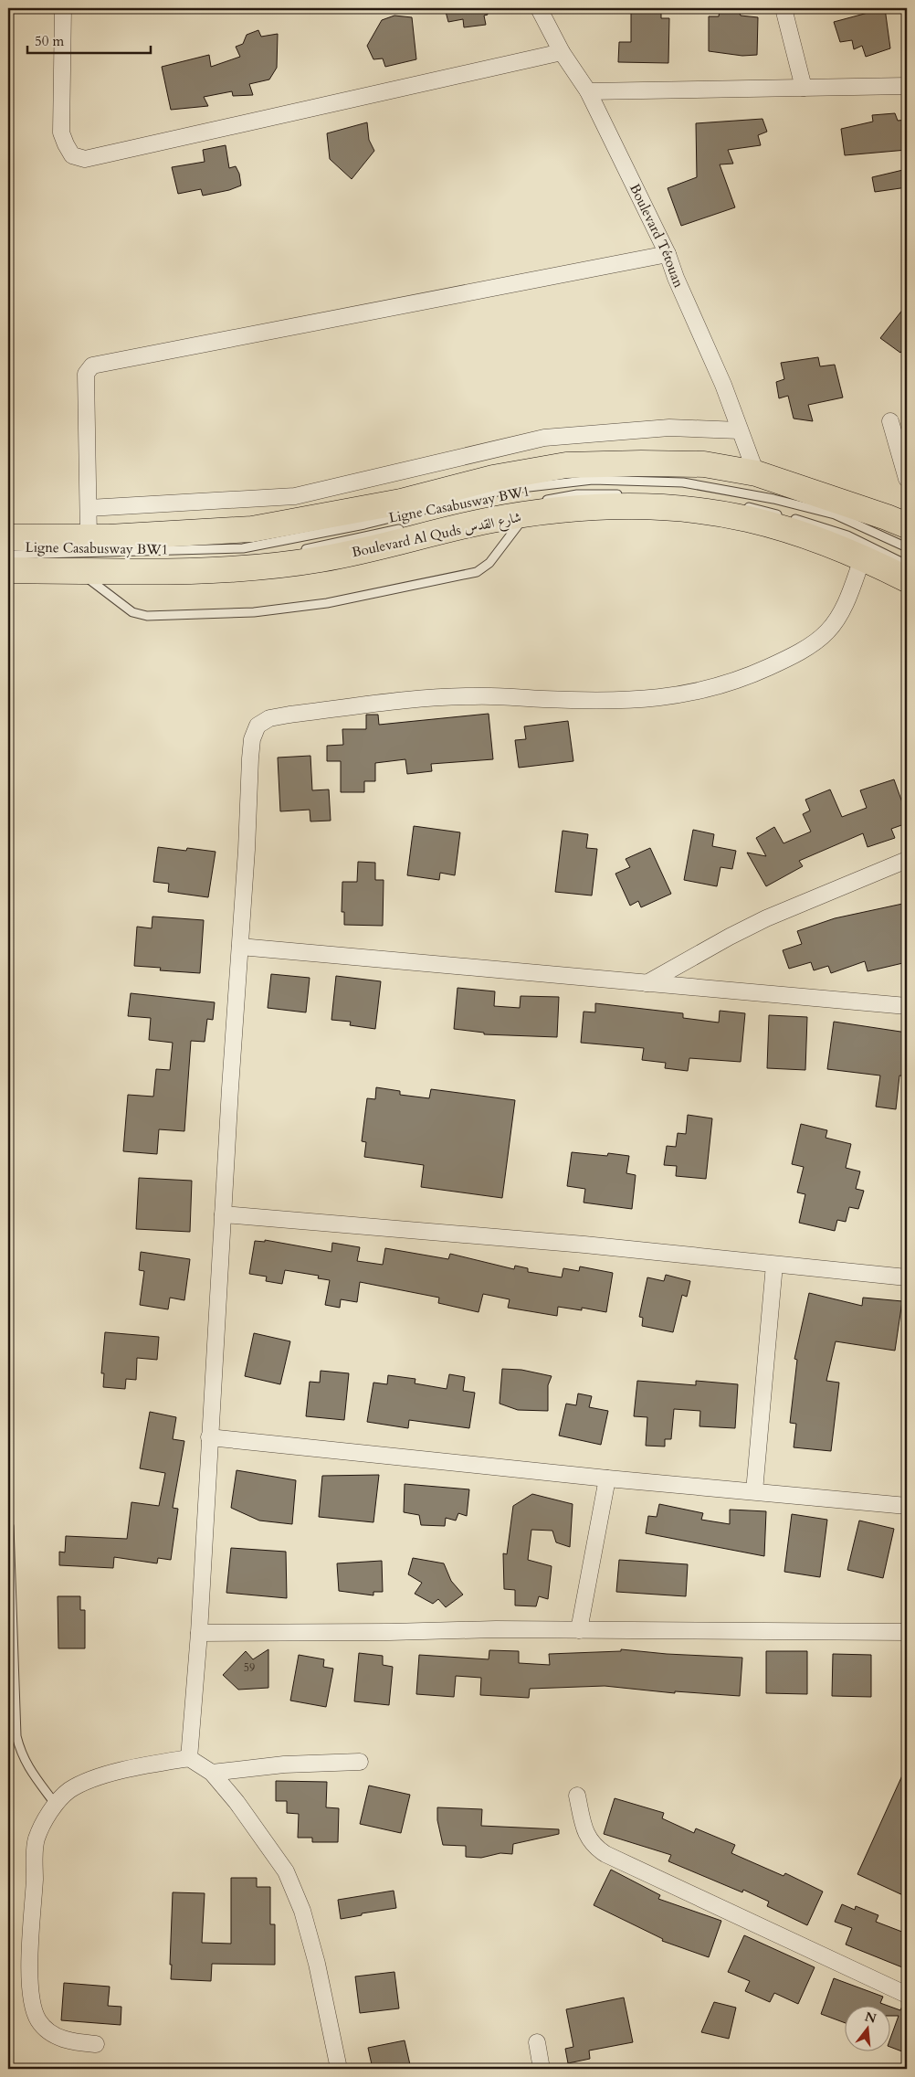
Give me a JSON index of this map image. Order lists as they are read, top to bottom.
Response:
{
  "streets": {
    "main road": ["Boulevard Al Quds شارع القدس"],
    "street": ["Boulevard Tétouan"],
    "lane": ["Ligne Casabusway BW1"]
  },
  "crossings": [
    ["Ligne Casabusway BW1", "Boulevard Al Quds شارع القدس"]
  ],
  "house_numbers": ["59"],
  "scale_bar": "50 m",
  "north": "top"
}
